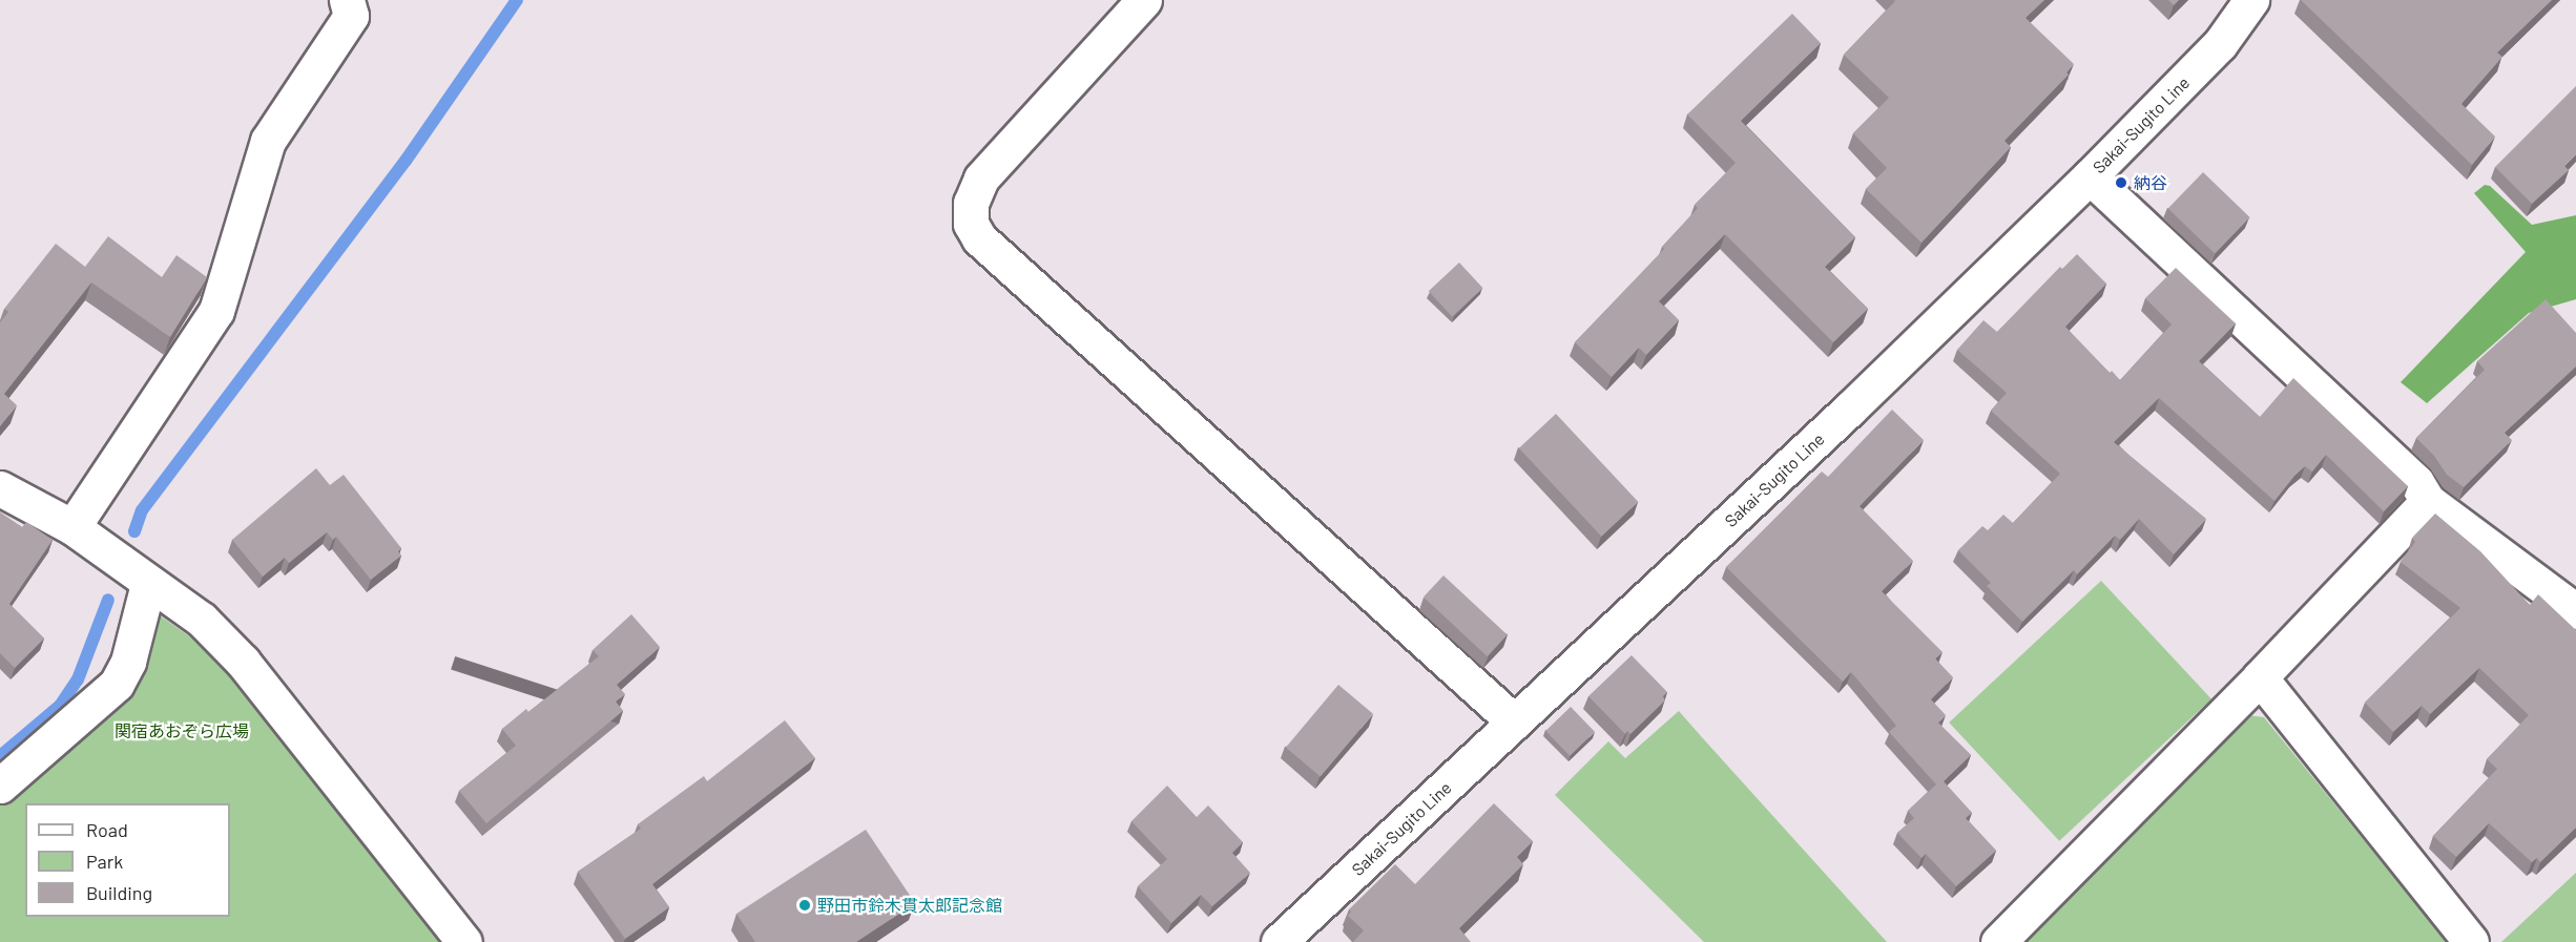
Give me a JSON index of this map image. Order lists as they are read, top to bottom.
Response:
{
  "streets": {
    "street": ["Sakai-Sugito Line"]
  },
  "parks": ["関宿あおぞら広場"],
  "places": ["納谷", "野田市鈴木貫太郎記念館"],
  "legend": ["Road", "Park", "Building"]
}
